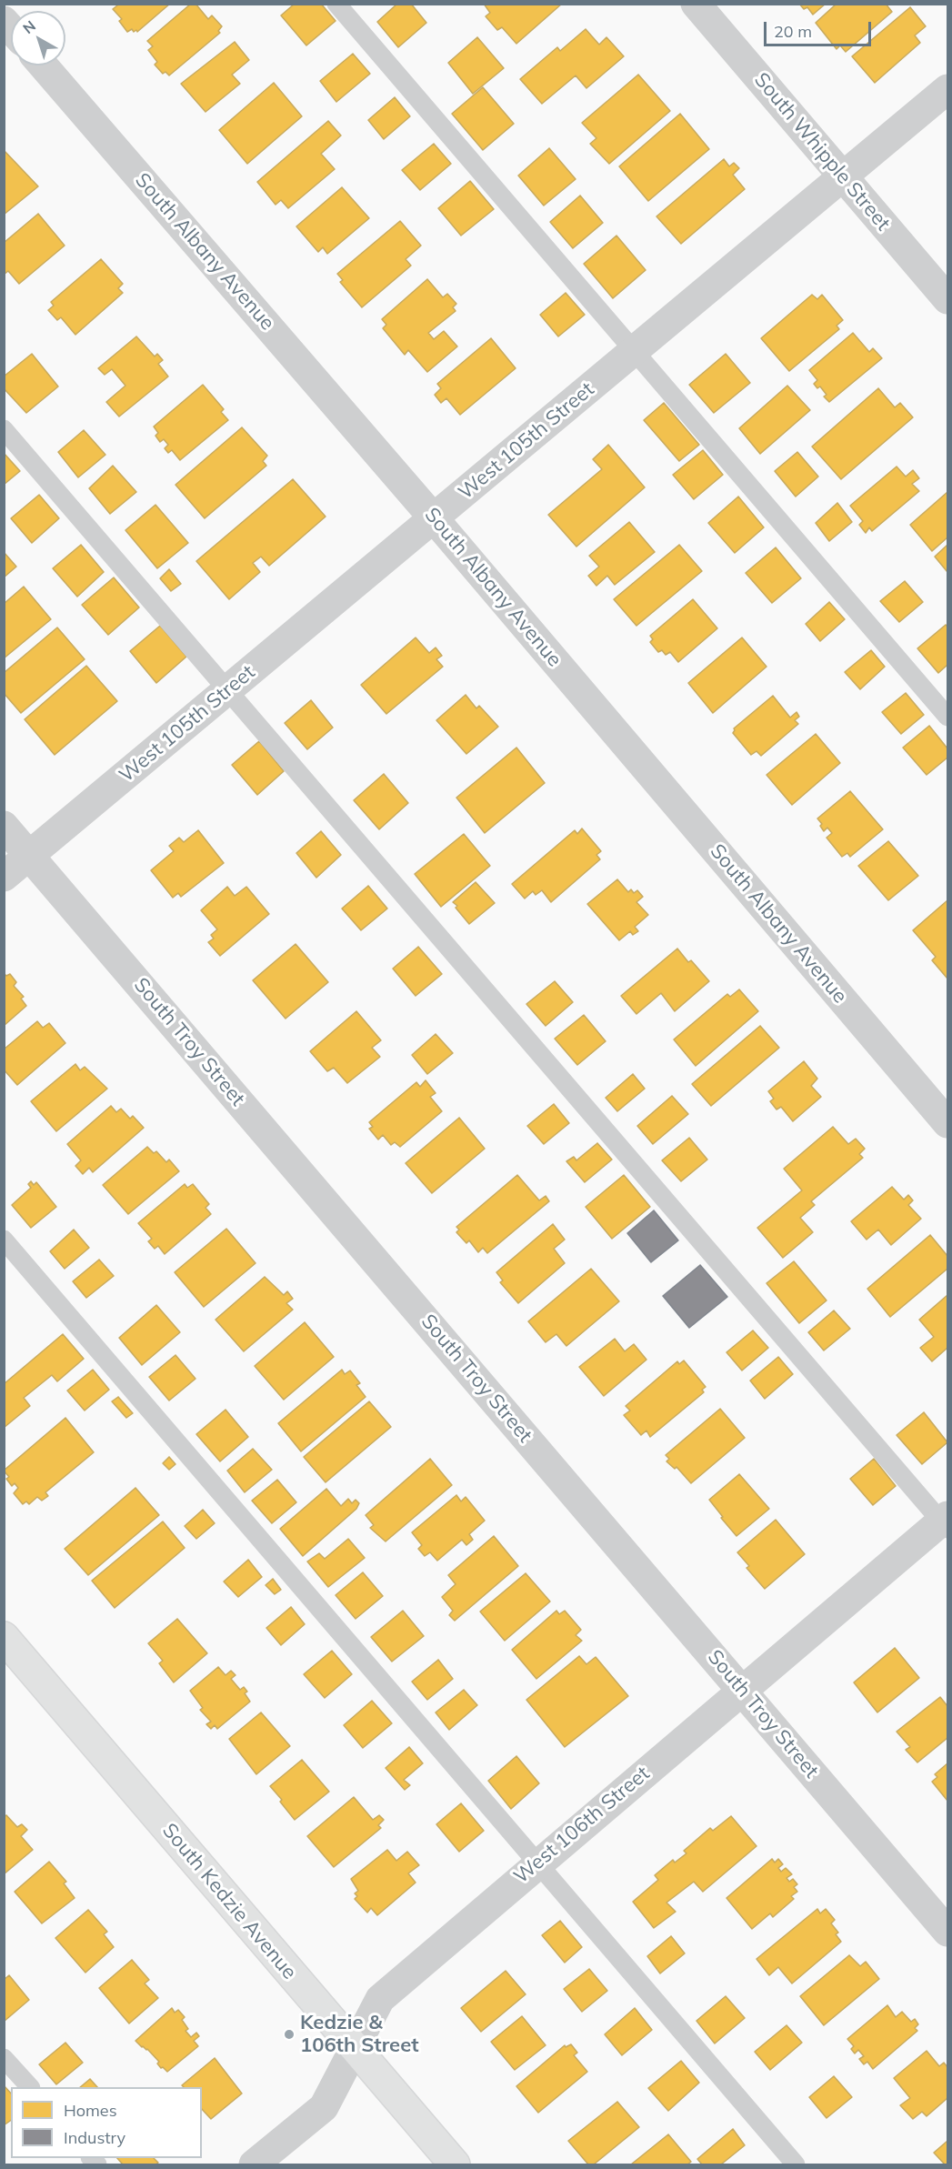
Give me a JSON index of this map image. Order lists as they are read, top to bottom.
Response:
{
  "streets": {
    "main road": ["South Kedzie Avenue"],
    "street": [
      "South Whipple Street",
      "South Albany Avenue",
      "West 105th Street",
      "South Troy Street",
      "West 106th Street"
    ]
  },
  "crossings": [
    ["South Whipple Street", "West 105th Street"],
    ["South Albany Avenue", "West 105th Street"],
    ["West 105th Street", "South Troy Street"],
    ["South Troy Street", "West 106th Street"],
    ["West 106th Street", "South Kedzie Avenue"]
  ],
  "places": ["Kedzie & 106th Street"],
  "legend": ["Homes", "Industry"],
  "scale_bar": "20 m",
  "north": "top left"
}
